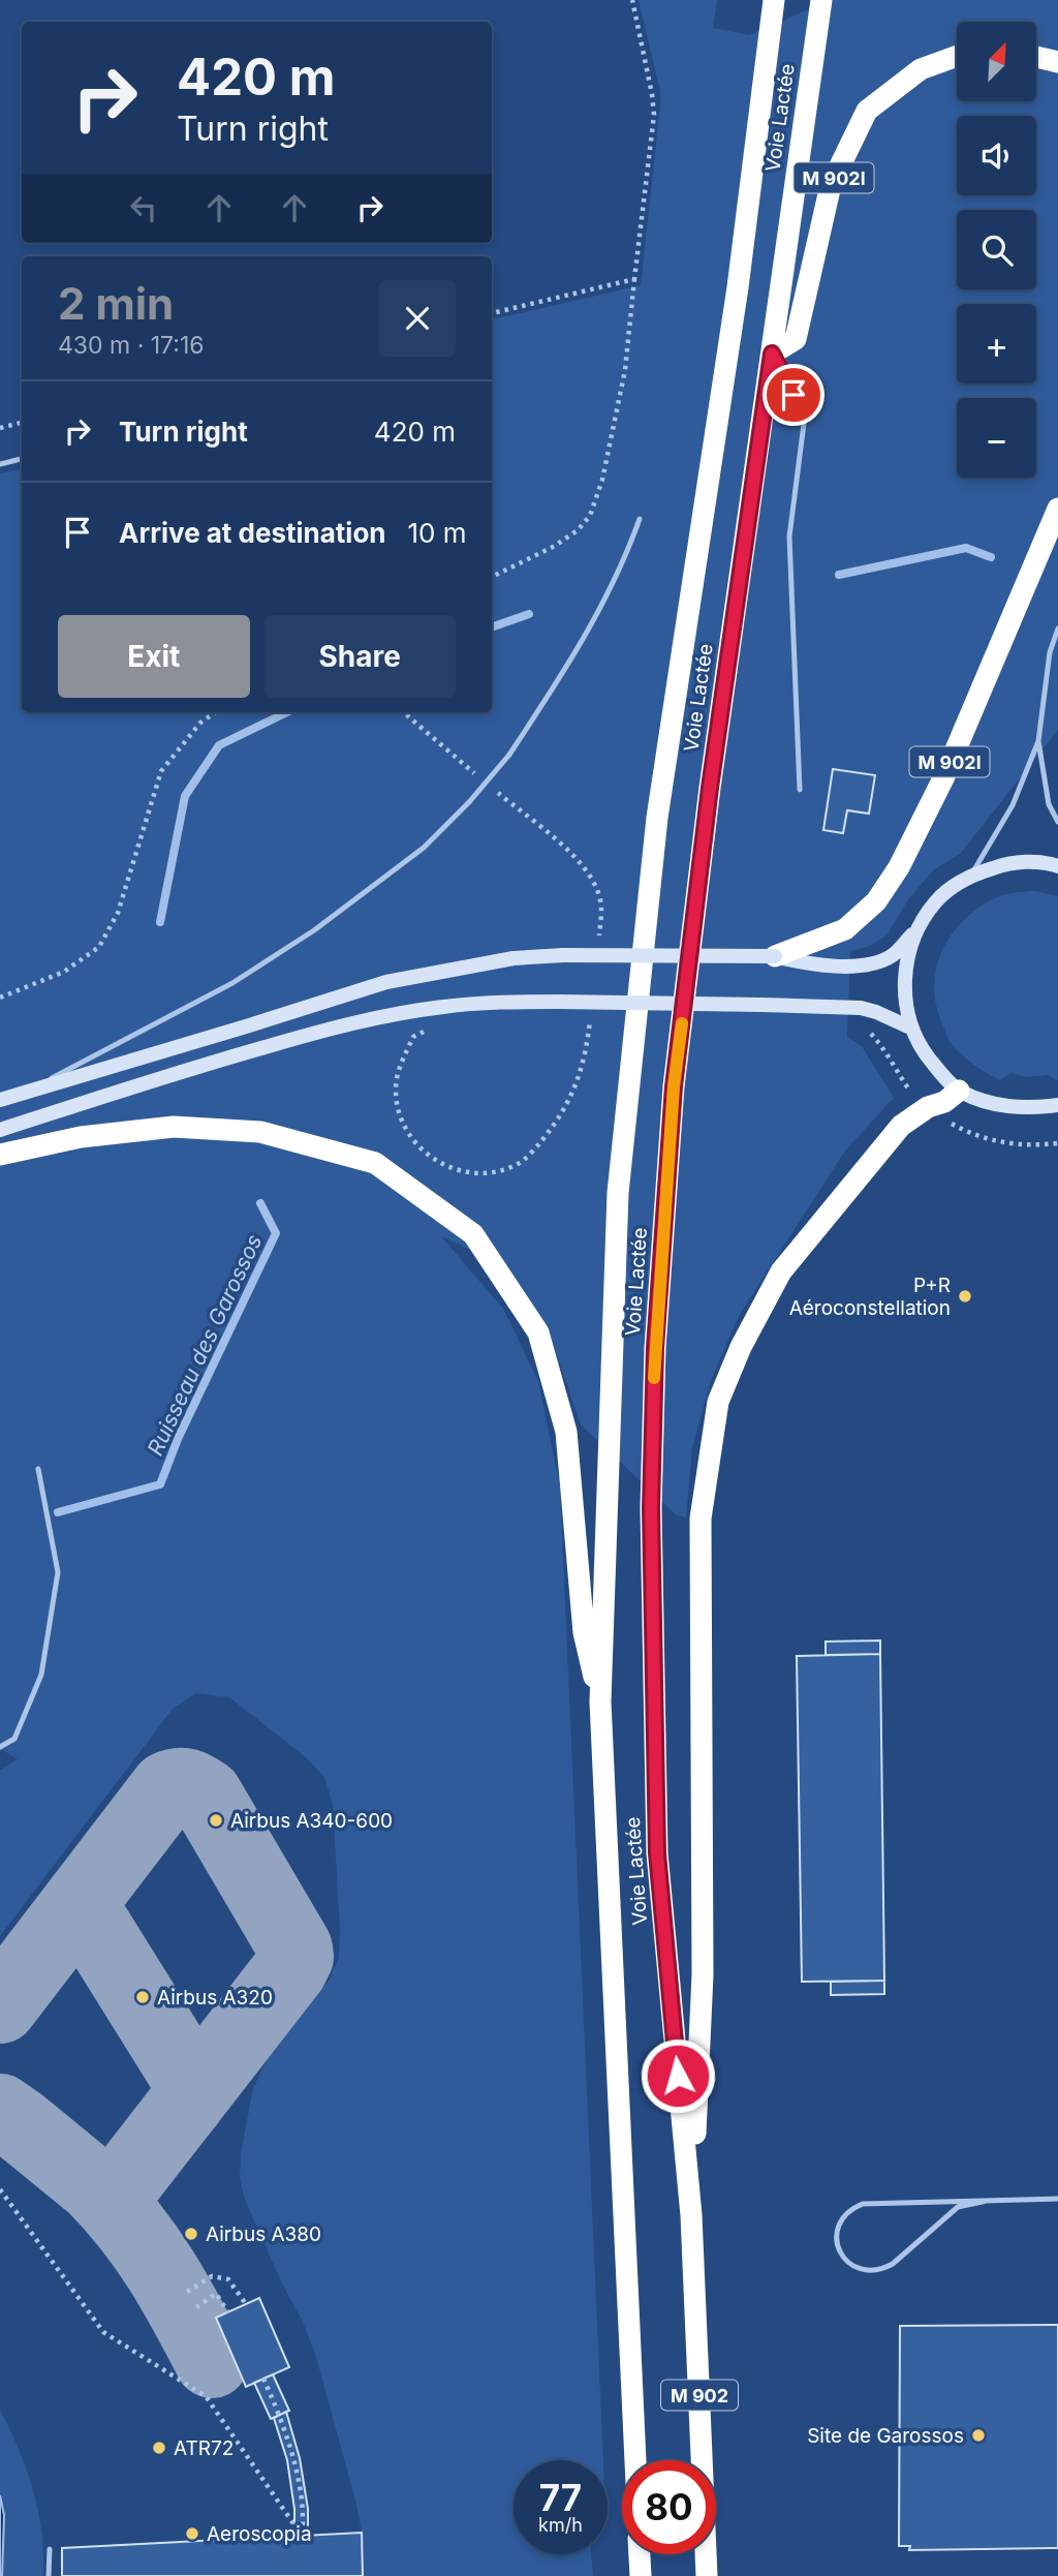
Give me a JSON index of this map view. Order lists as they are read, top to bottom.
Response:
{
  "streets": {
    "highway": ["Voie Lactée", "M 902l", "M 902"]
  },
  "crossings": [
    ["Voie Lactée", "M 902l"]
  ],
  "water": ["Ruisseau des Garossos"],
  "places": [
    "P+R Aéroconstellation",
    "Airbus A340-600",
    "Airbus A320",
    "Airbus A380",
    "Site de Garossos",
    "ATR72",
    "Aeroscopia"
  ],
  "north": "top right",
  "page": {
    "map_buttons": ["+", "−"],
    "turn": ["420 m", "Turn right"],
    "heading": ["2 min", "430 m · 17:16"],
    "list": [
      {
        "name": "Turn right",
        "value": "420 m"
      },
      {
        "name": "Arrive at destination",
        "value": "10 m"
      }
    ],
    "buttons": ["Exit", "Share"],
    "speed": "77 km/h",
    "limit": "80"
  }
}
